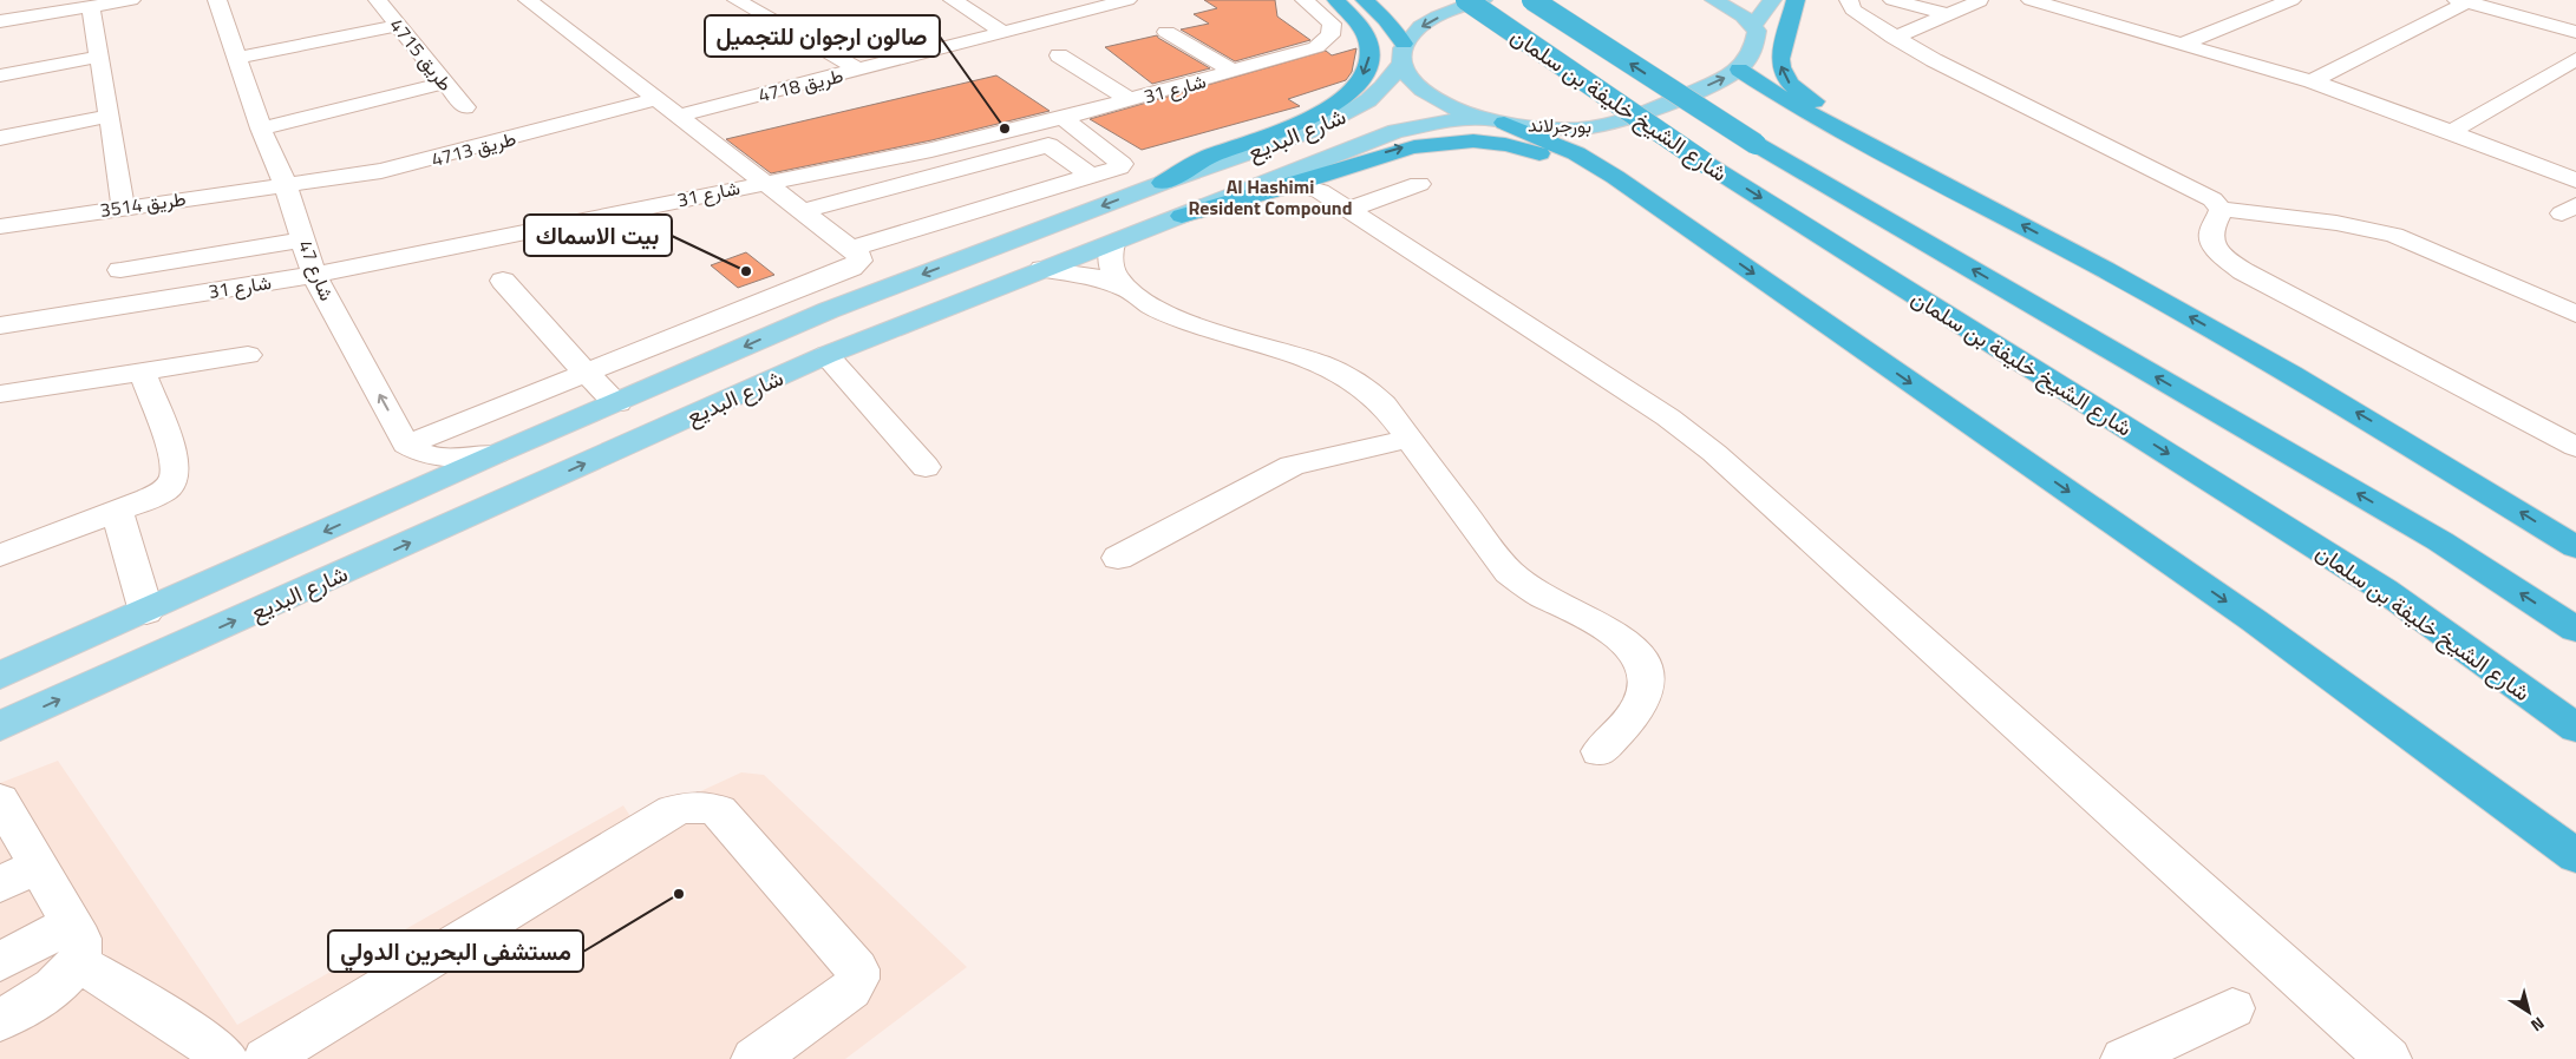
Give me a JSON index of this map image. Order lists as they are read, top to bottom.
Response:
{
  "streets": {
    "highway": ["شارع الشيخ خليفة بن سلمان"],
    "main road": ["بورجرلاند", "شارع البديع"],
    "street": [
      "طريق 4715",
      "طريق 4718",
      "شارع 31",
      "طريق 4713",
      "طريق 3514",
      "شارع 47"
    ]
  },
  "crossings": [
    ["شارع 31", "شارع 47"],
    ["بورجرلاند", "شارع البديع"],
    ["طريق 4713", "طريق 3514"],
    ["طريق 4713", "شارع 47"],
    ["طريق 3514", "شارع 47"]
  ],
  "one_way": ["بورجرلاند"],
  "districts": ["Al Hashimi Resident Compound"],
  "places": ["صالون ارجوان للتجميل", "بيت الاسماك", "مستشفى البحرين الدولي"],
  "north": "bottom right"
}
